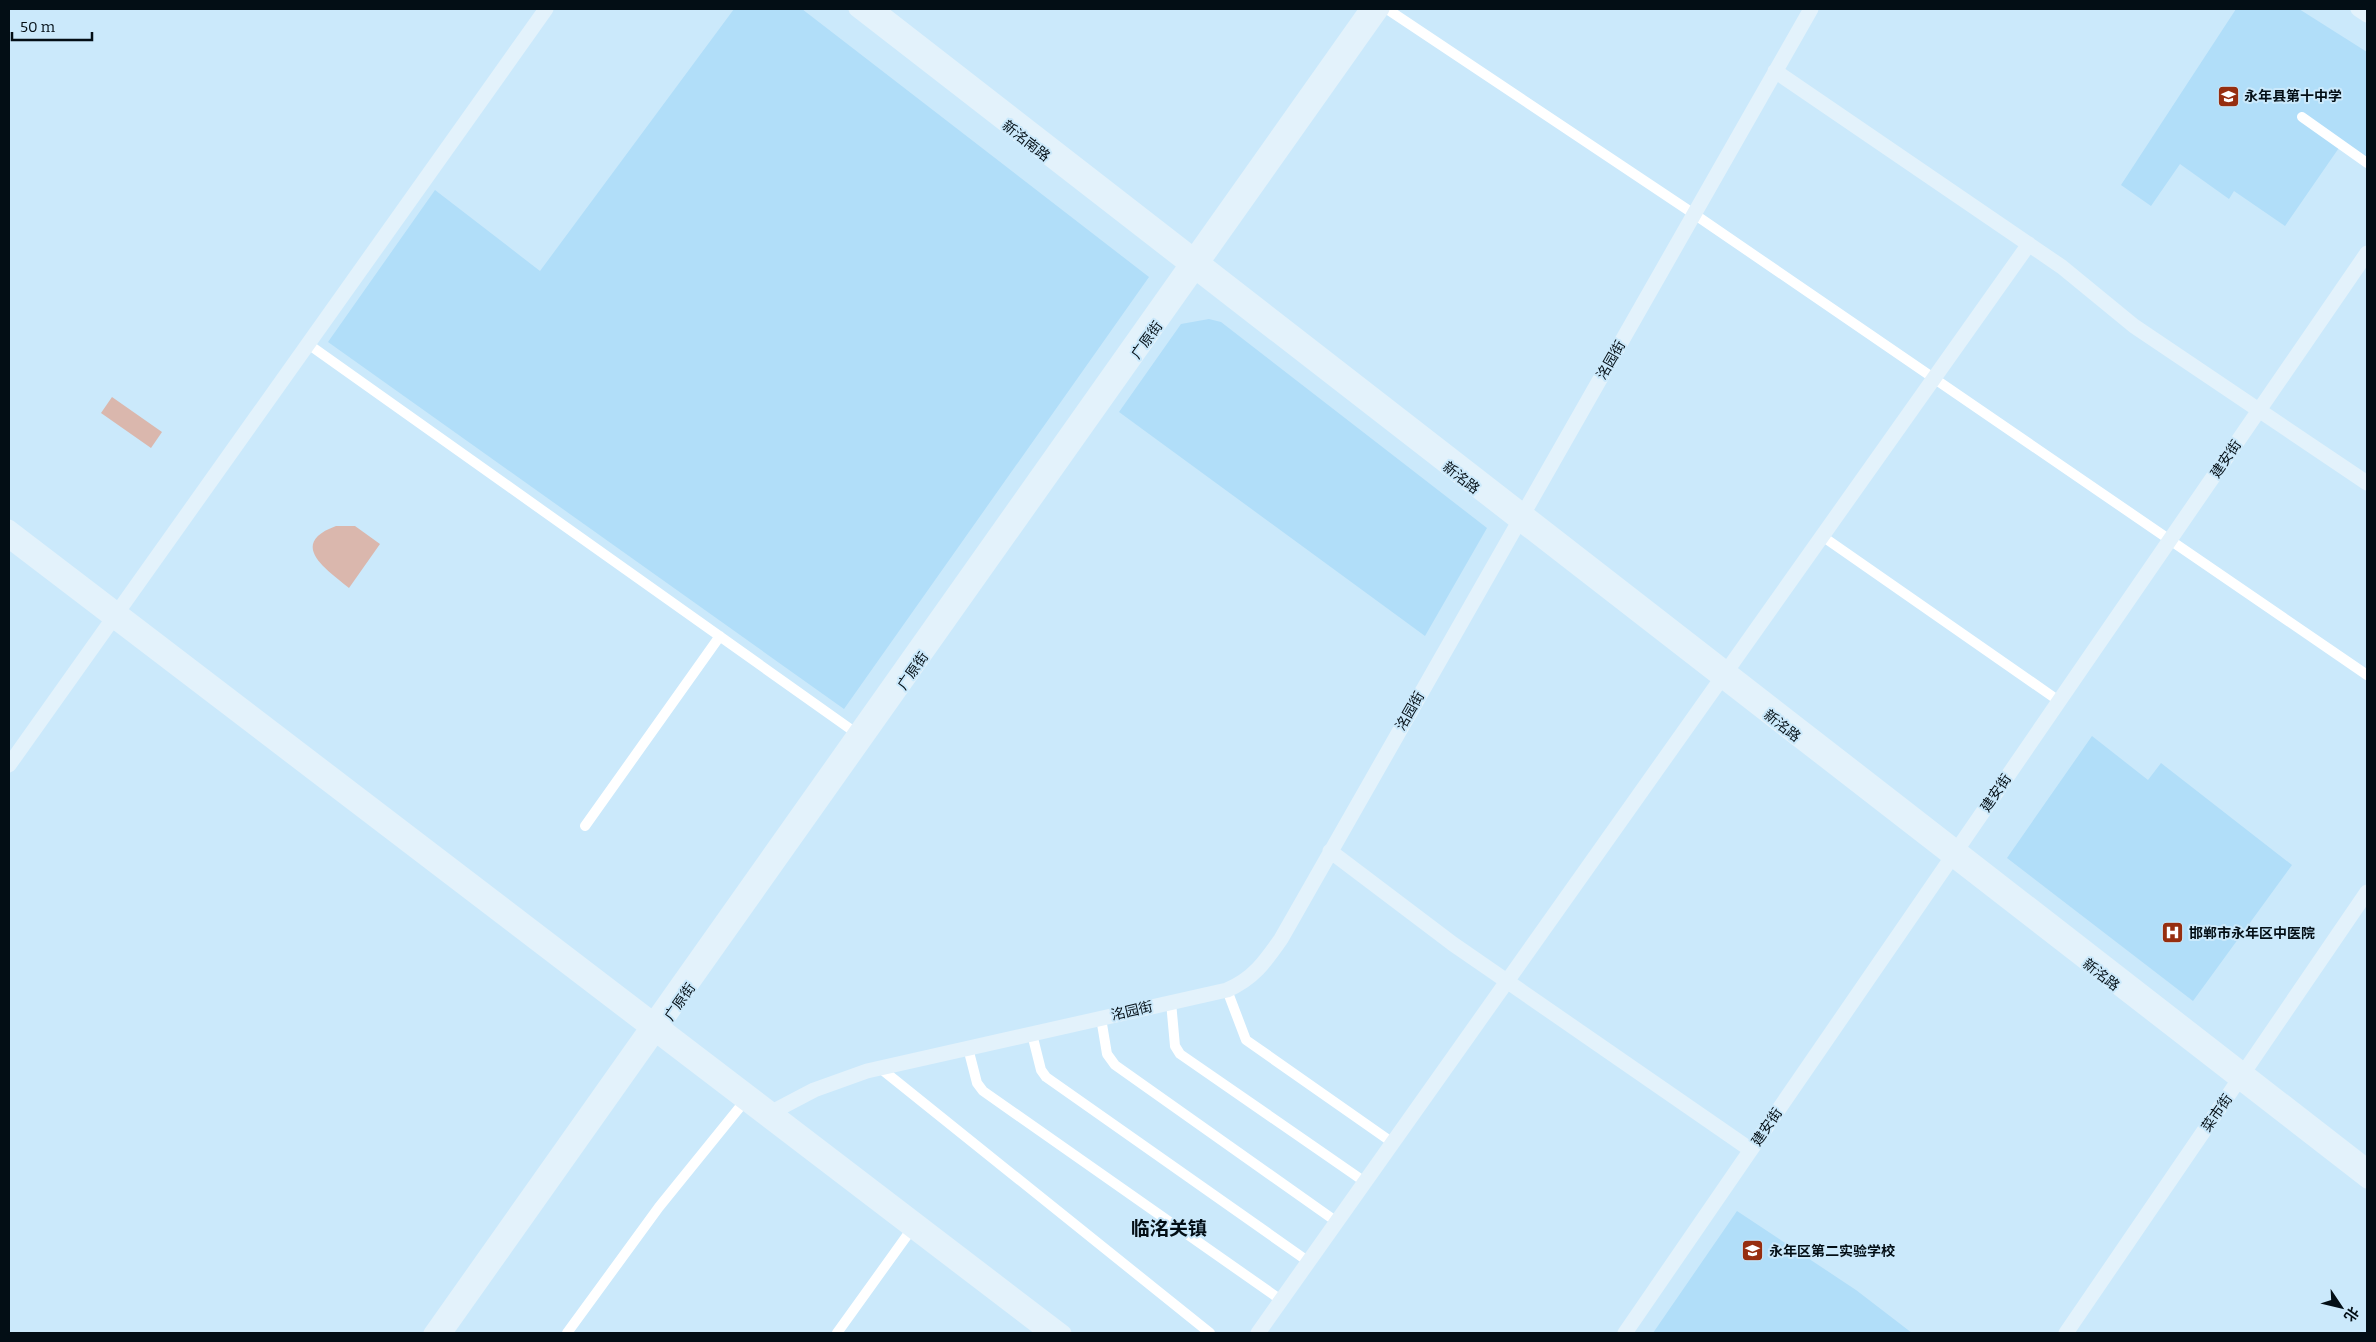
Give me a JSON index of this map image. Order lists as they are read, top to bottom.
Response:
{
  "streets": {
    "street": [
      "新洺南路",
      "广原街",
      "洺园街",
      "建安街",
      "新洺路",
      "菜市街"
    ]
  },
  "crossings": [
    ["新洺南路", "广原街"],
    ["新洺南路", "新洺路"],
    ["广原街", "新洺路"],
    ["洺园街", "新洺路"],
    ["建安街", "新洺路"],
    ["新洺路", "菜市街"]
  ],
  "districts": ["临洺关镇"],
  "places": {
    "school or university": ["永年县第十中学", "永年区第二实验学校"],
    "hospital": ["邯郸市永年区中医院"]
  },
  "scale_bar": "50 m",
  "north": "bottom right"
}
